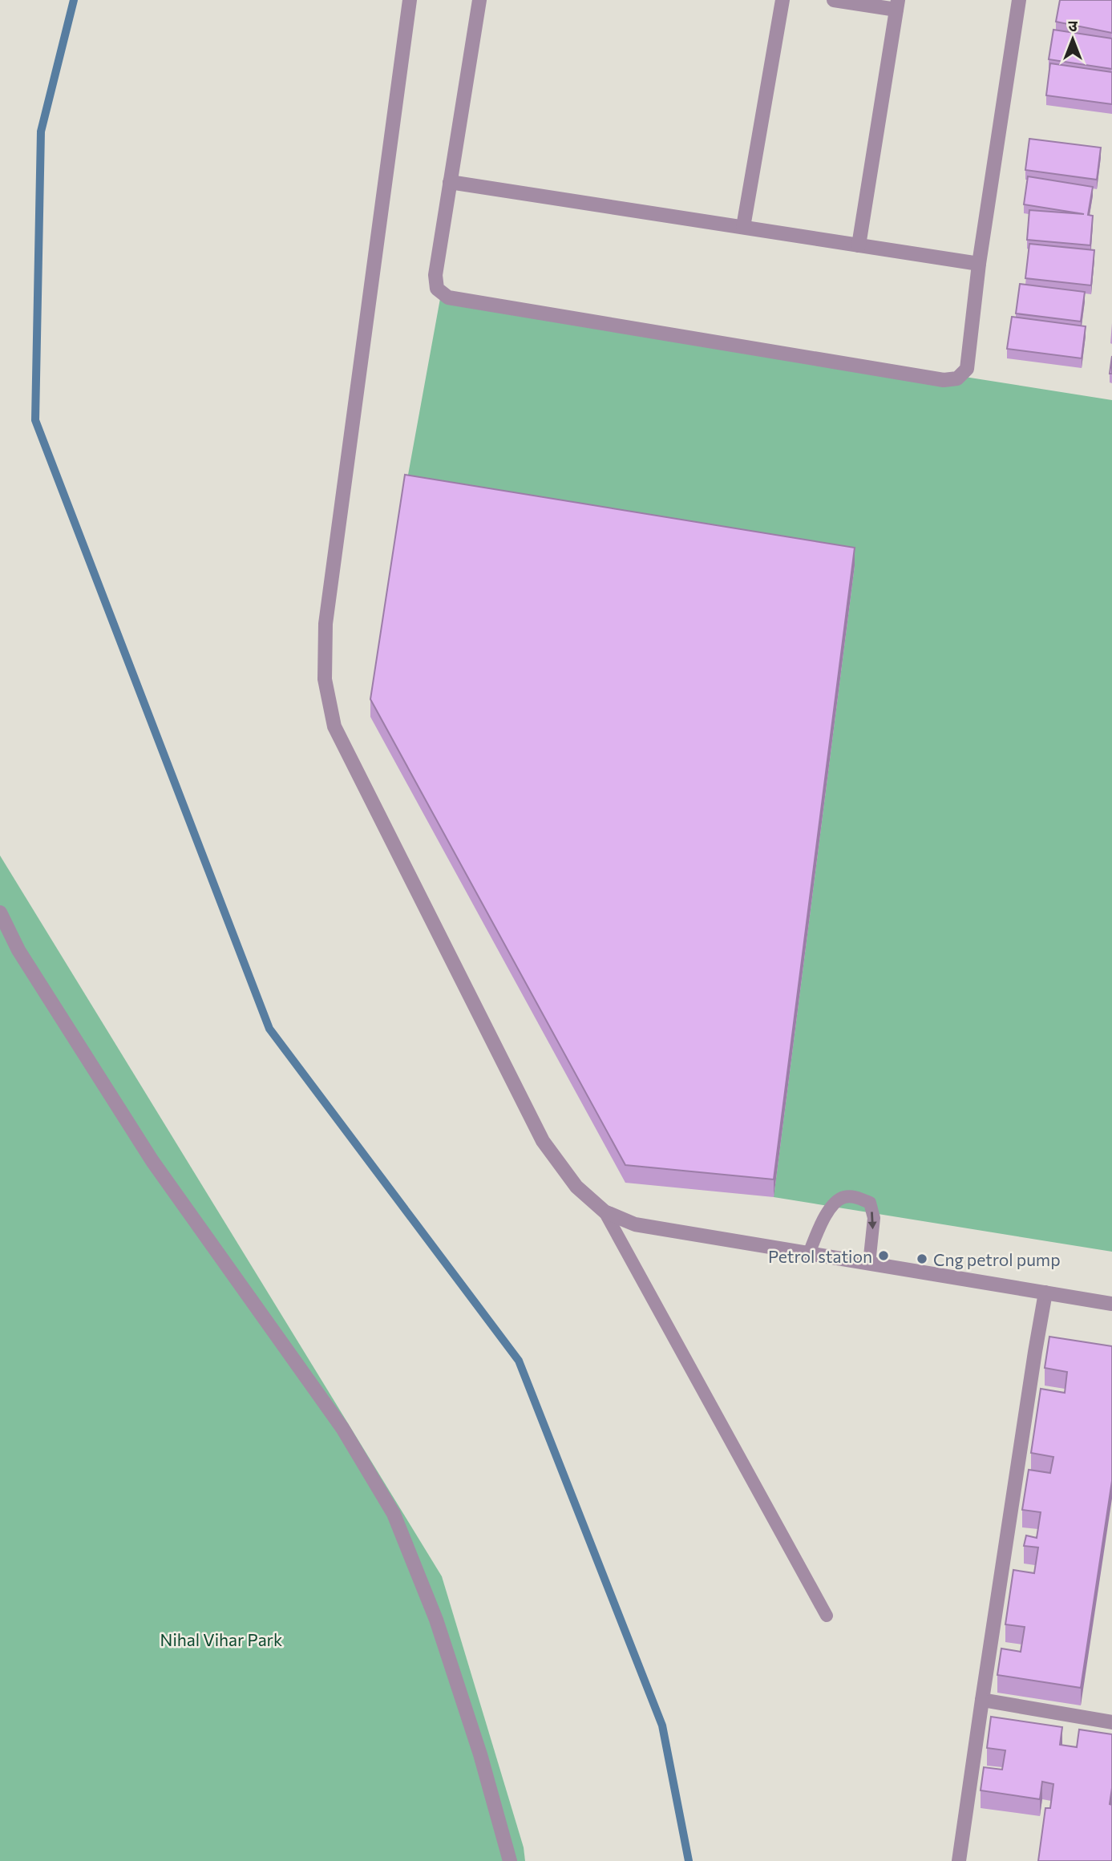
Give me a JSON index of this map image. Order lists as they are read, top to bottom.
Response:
{
  "parks": ["Nihal Vihar Park"],
  "places": ["Petrol station", "Cng petrol pump"],
  "north": "top"
}
